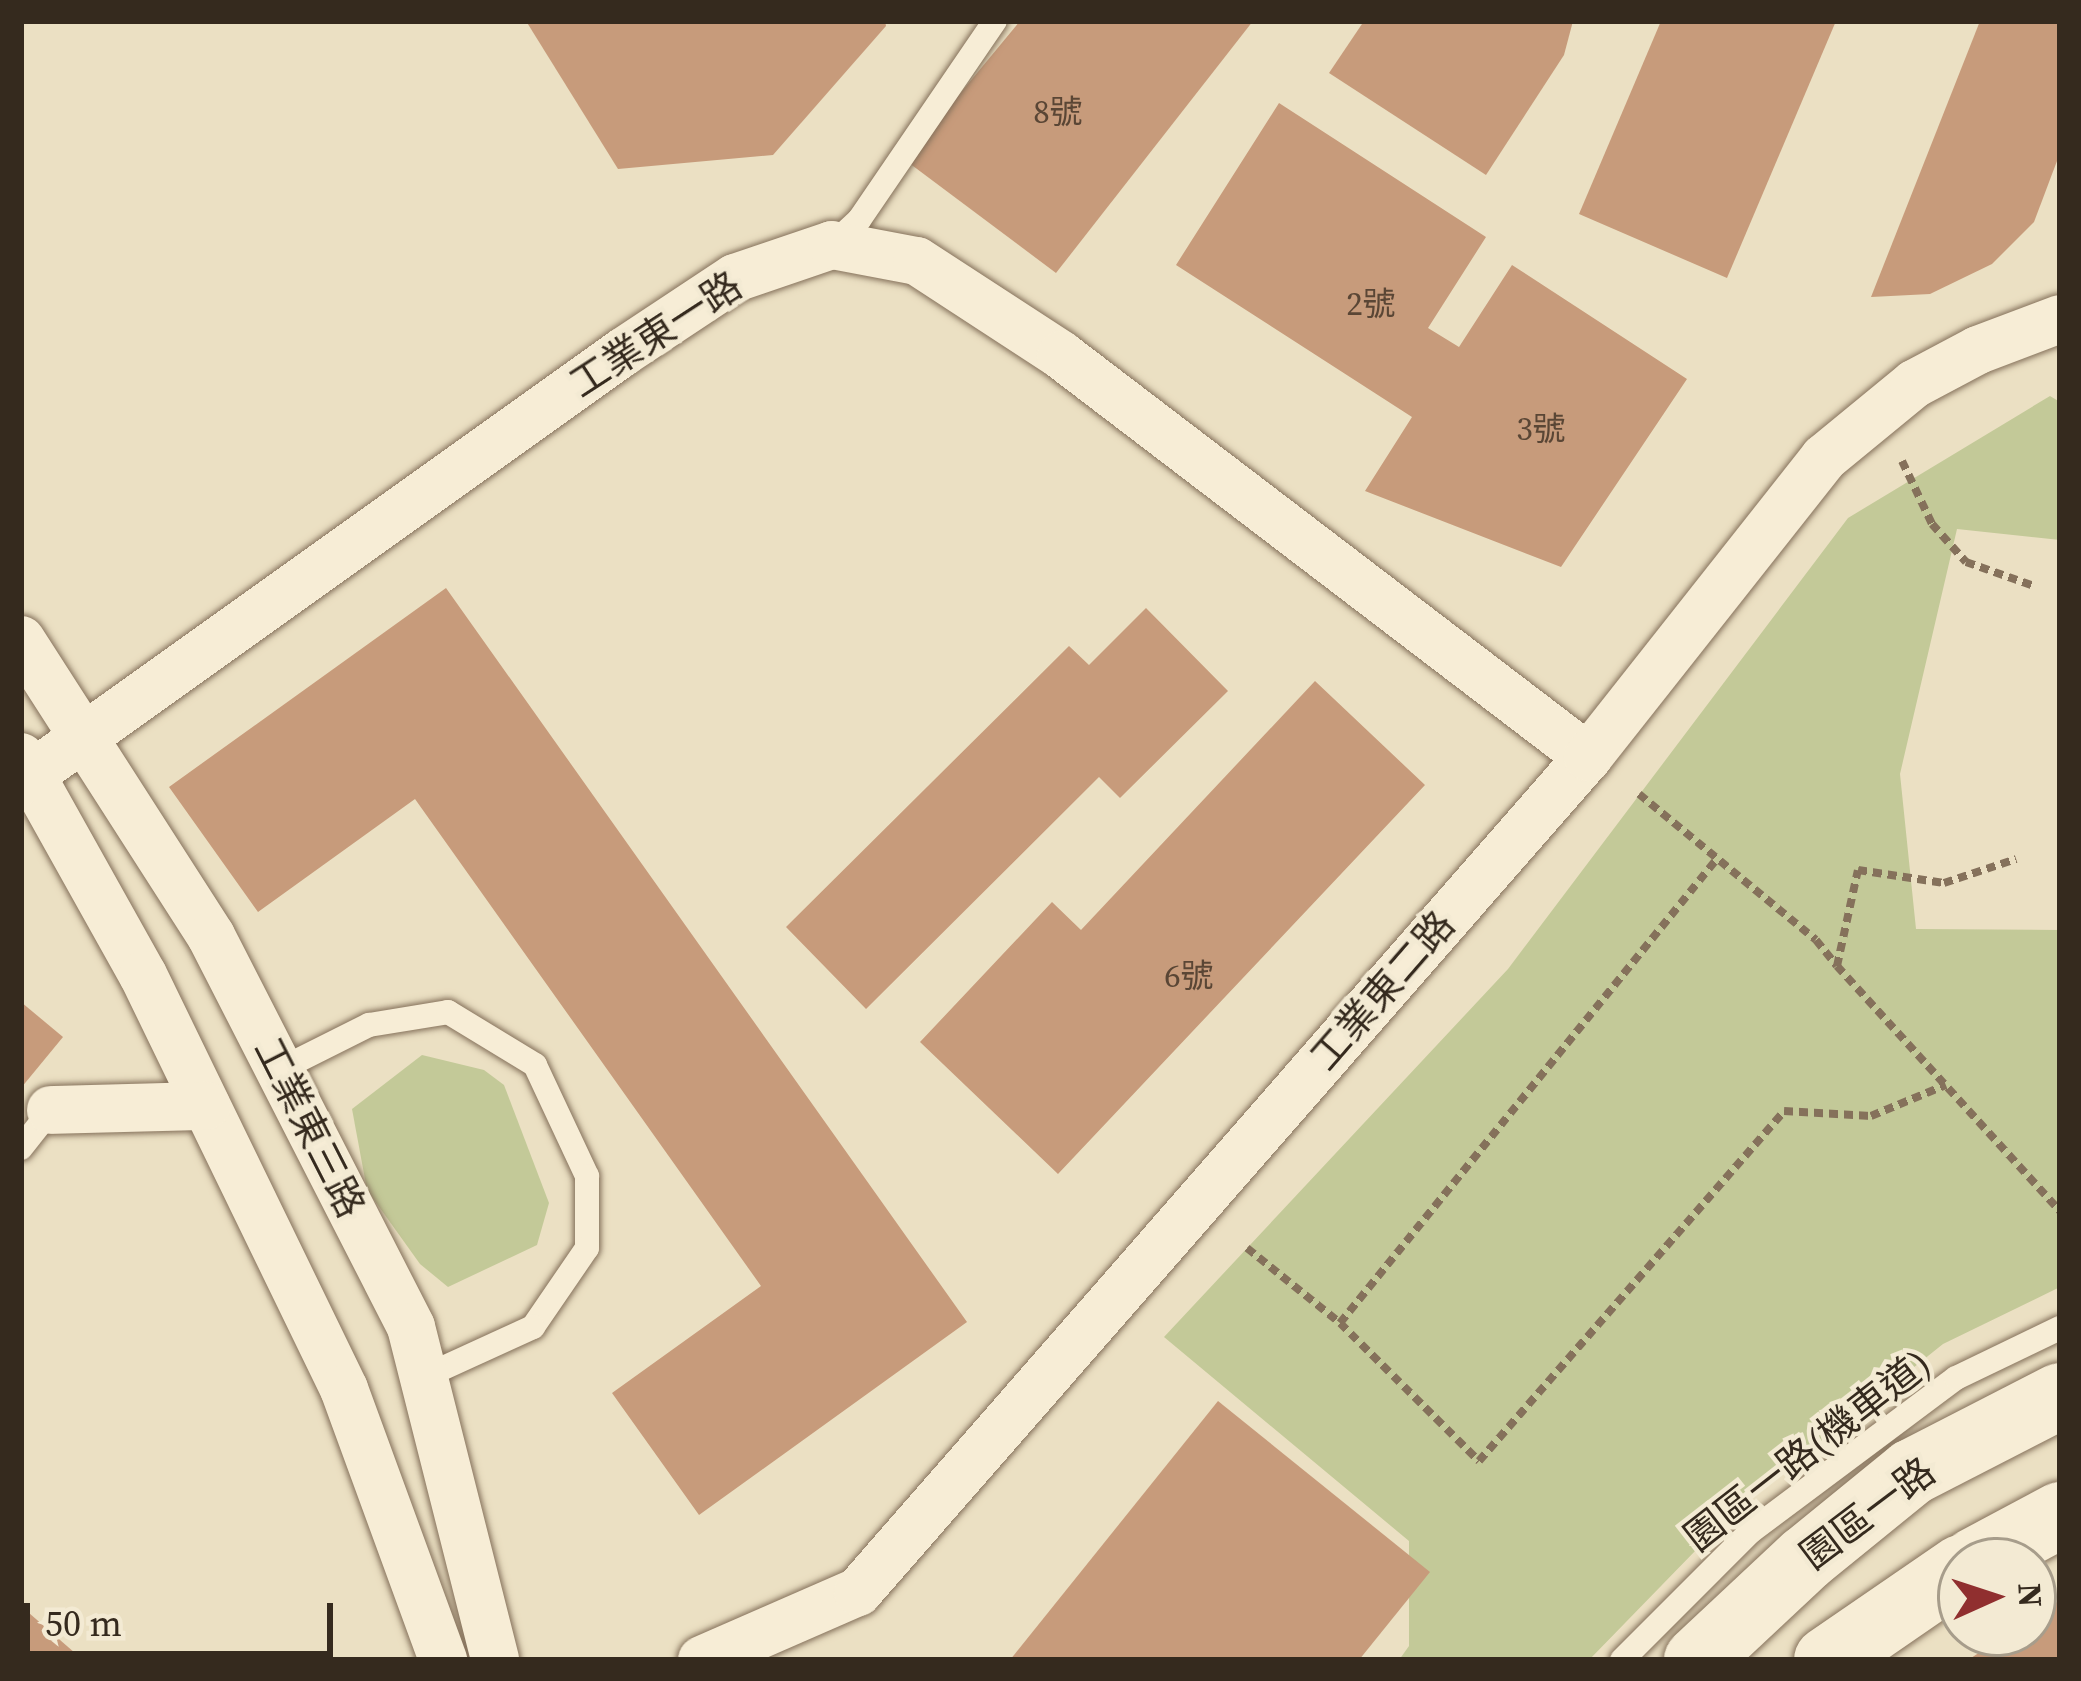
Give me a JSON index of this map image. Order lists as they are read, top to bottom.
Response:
{
  "streets": {
    "street": [
      "工業東一路",
      "工業東二路",
      "工業東三路",
      "園區一路"
    ],
    "lane": ["園區一路(機車道)"]
  },
  "crossings": [
    ["工業東一路", "工業東二路"],
    ["工業東一路", "工業東三路"]
  ],
  "house_numbers": [
    "8號",
    "2號",
    "3號",
    "6號"
  ],
  "scale_bar": "50 m",
  "north": "right"
}
